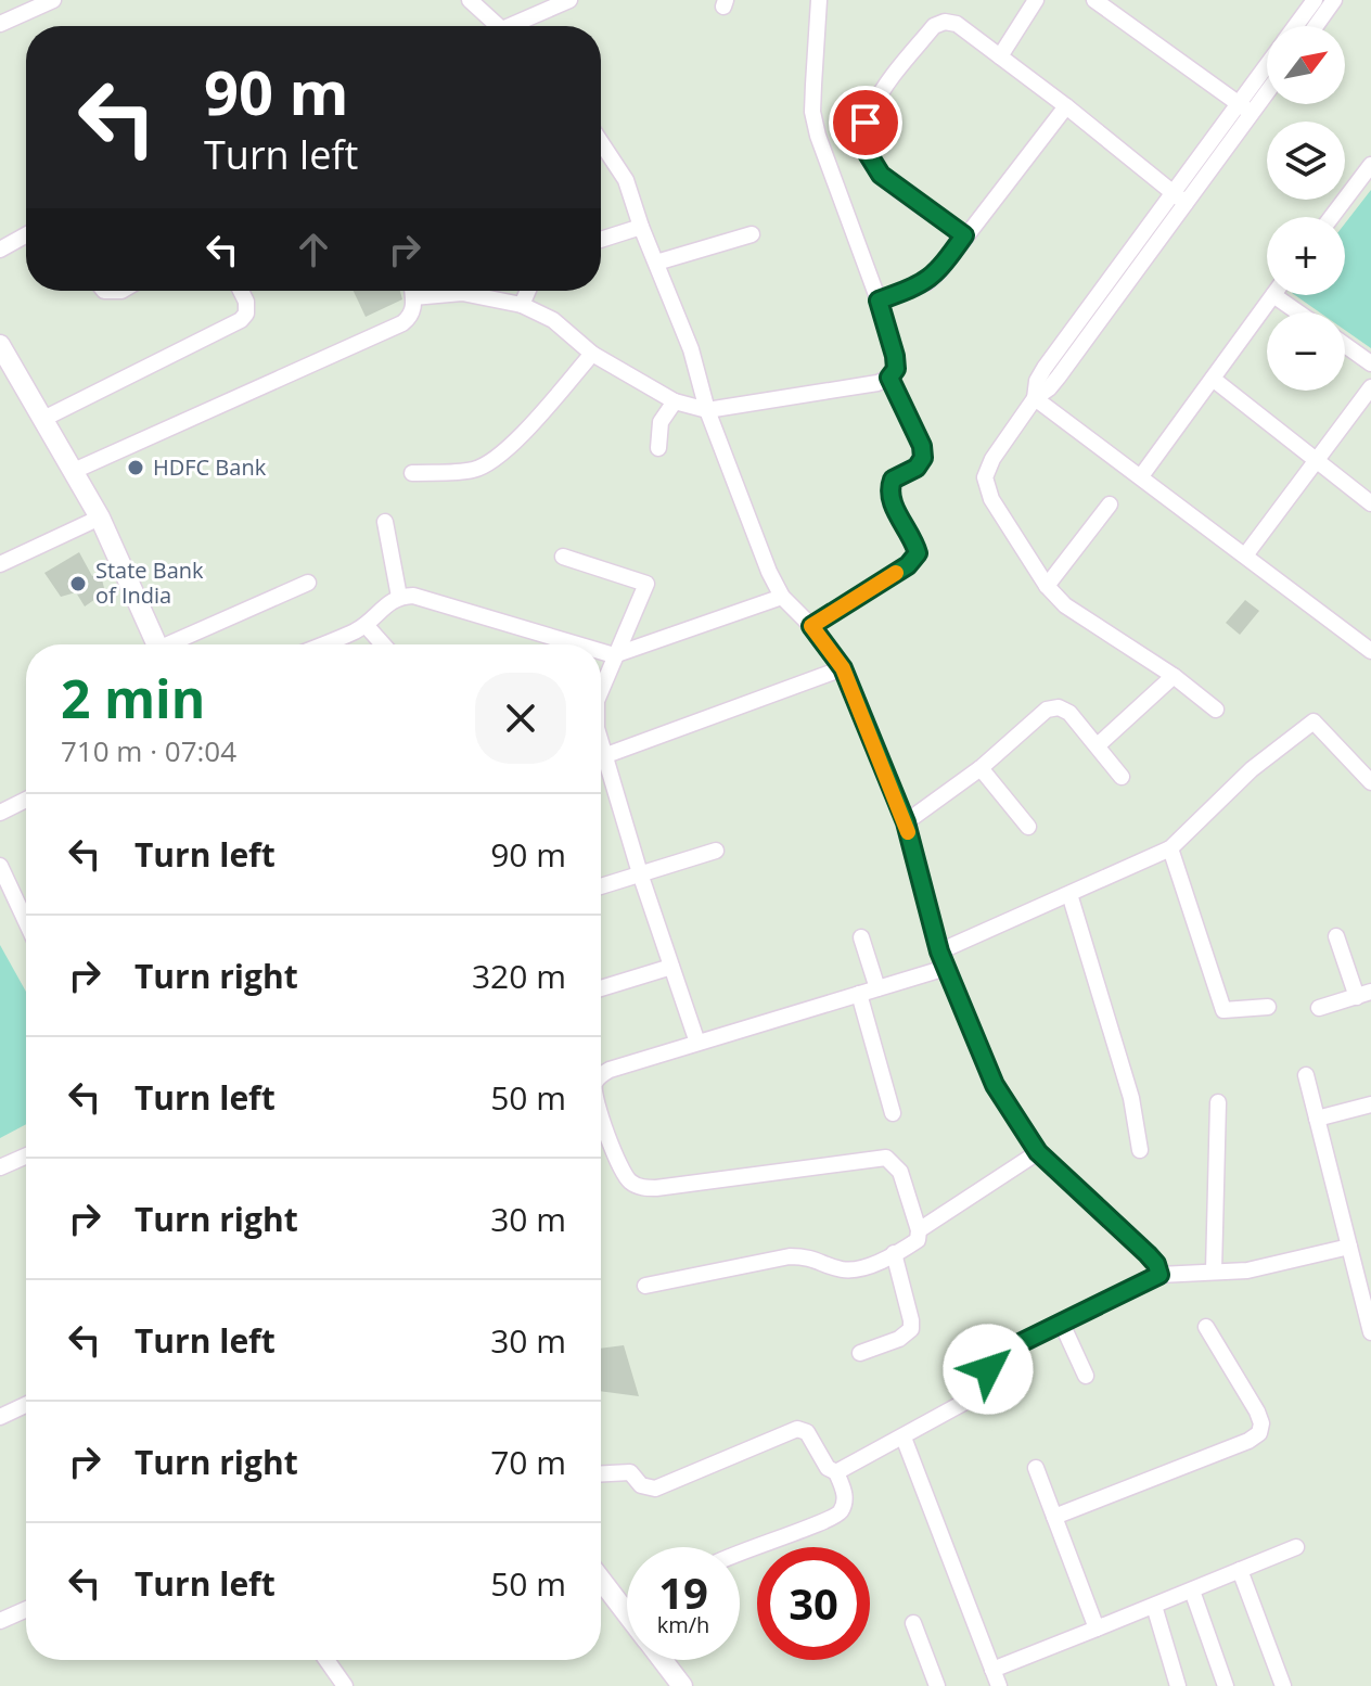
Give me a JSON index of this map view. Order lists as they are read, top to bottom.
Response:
{
  "places": ["HDFC Bank", "State Bank of India"],
  "north": "top right",
  "page": {
    "map_buttons": ["+", "−"],
    "turn": ["90 m", "Turn left"],
    "heading": ["2 min", "710 m · 07:04"],
    "list": [
      {
        "name": "Turn left",
        "value": "90 m"
      },
      {
        "name": "Turn right",
        "value": "320 m"
      },
      {
        "name": "Turn left",
        "value": "50 m"
      },
      {
        "name": "Turn right",
        "value": "30 m"
      },
      {
        "name": "Turn left",
        "value": "30 m"
      },
      {
        "name": "Turn right",
        "value": "70 m"
      },
      {
        "name": "Turn left",
        "value": "50 m"
      }
    ],
    "speed": "19 km/h",
    "limit": "30"
  }
}
